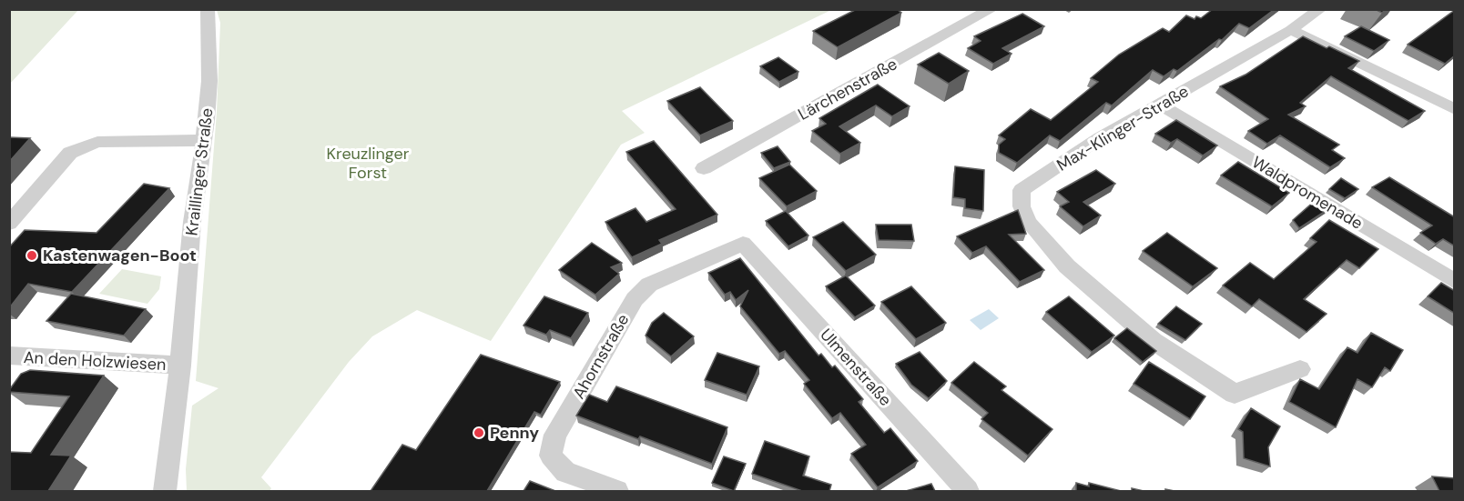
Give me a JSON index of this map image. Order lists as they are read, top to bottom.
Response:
{
  "streets": {
    "street": [
      "Lärchenstraße",
      "Max-Klinger-Straße",
      "Kraillinger Straße",
      "Waldpromenade",
      "Ahornstraße",
      "An den Holzwiesen",
      "Ulmenstraße"
    ]
  },
  "crossings": [
    ["Max-Klinger-Straße", "Waldpromenade"],
    ["Kraillinger Straße", "An den Holzwiesen"],
    ["Ahornstraße", "Ulmenstraße"]
  ],
  "parks": ["Kreuzlinger Forst"],
  "places": ["Kastenwagen-Boot", "Penny"]
}
